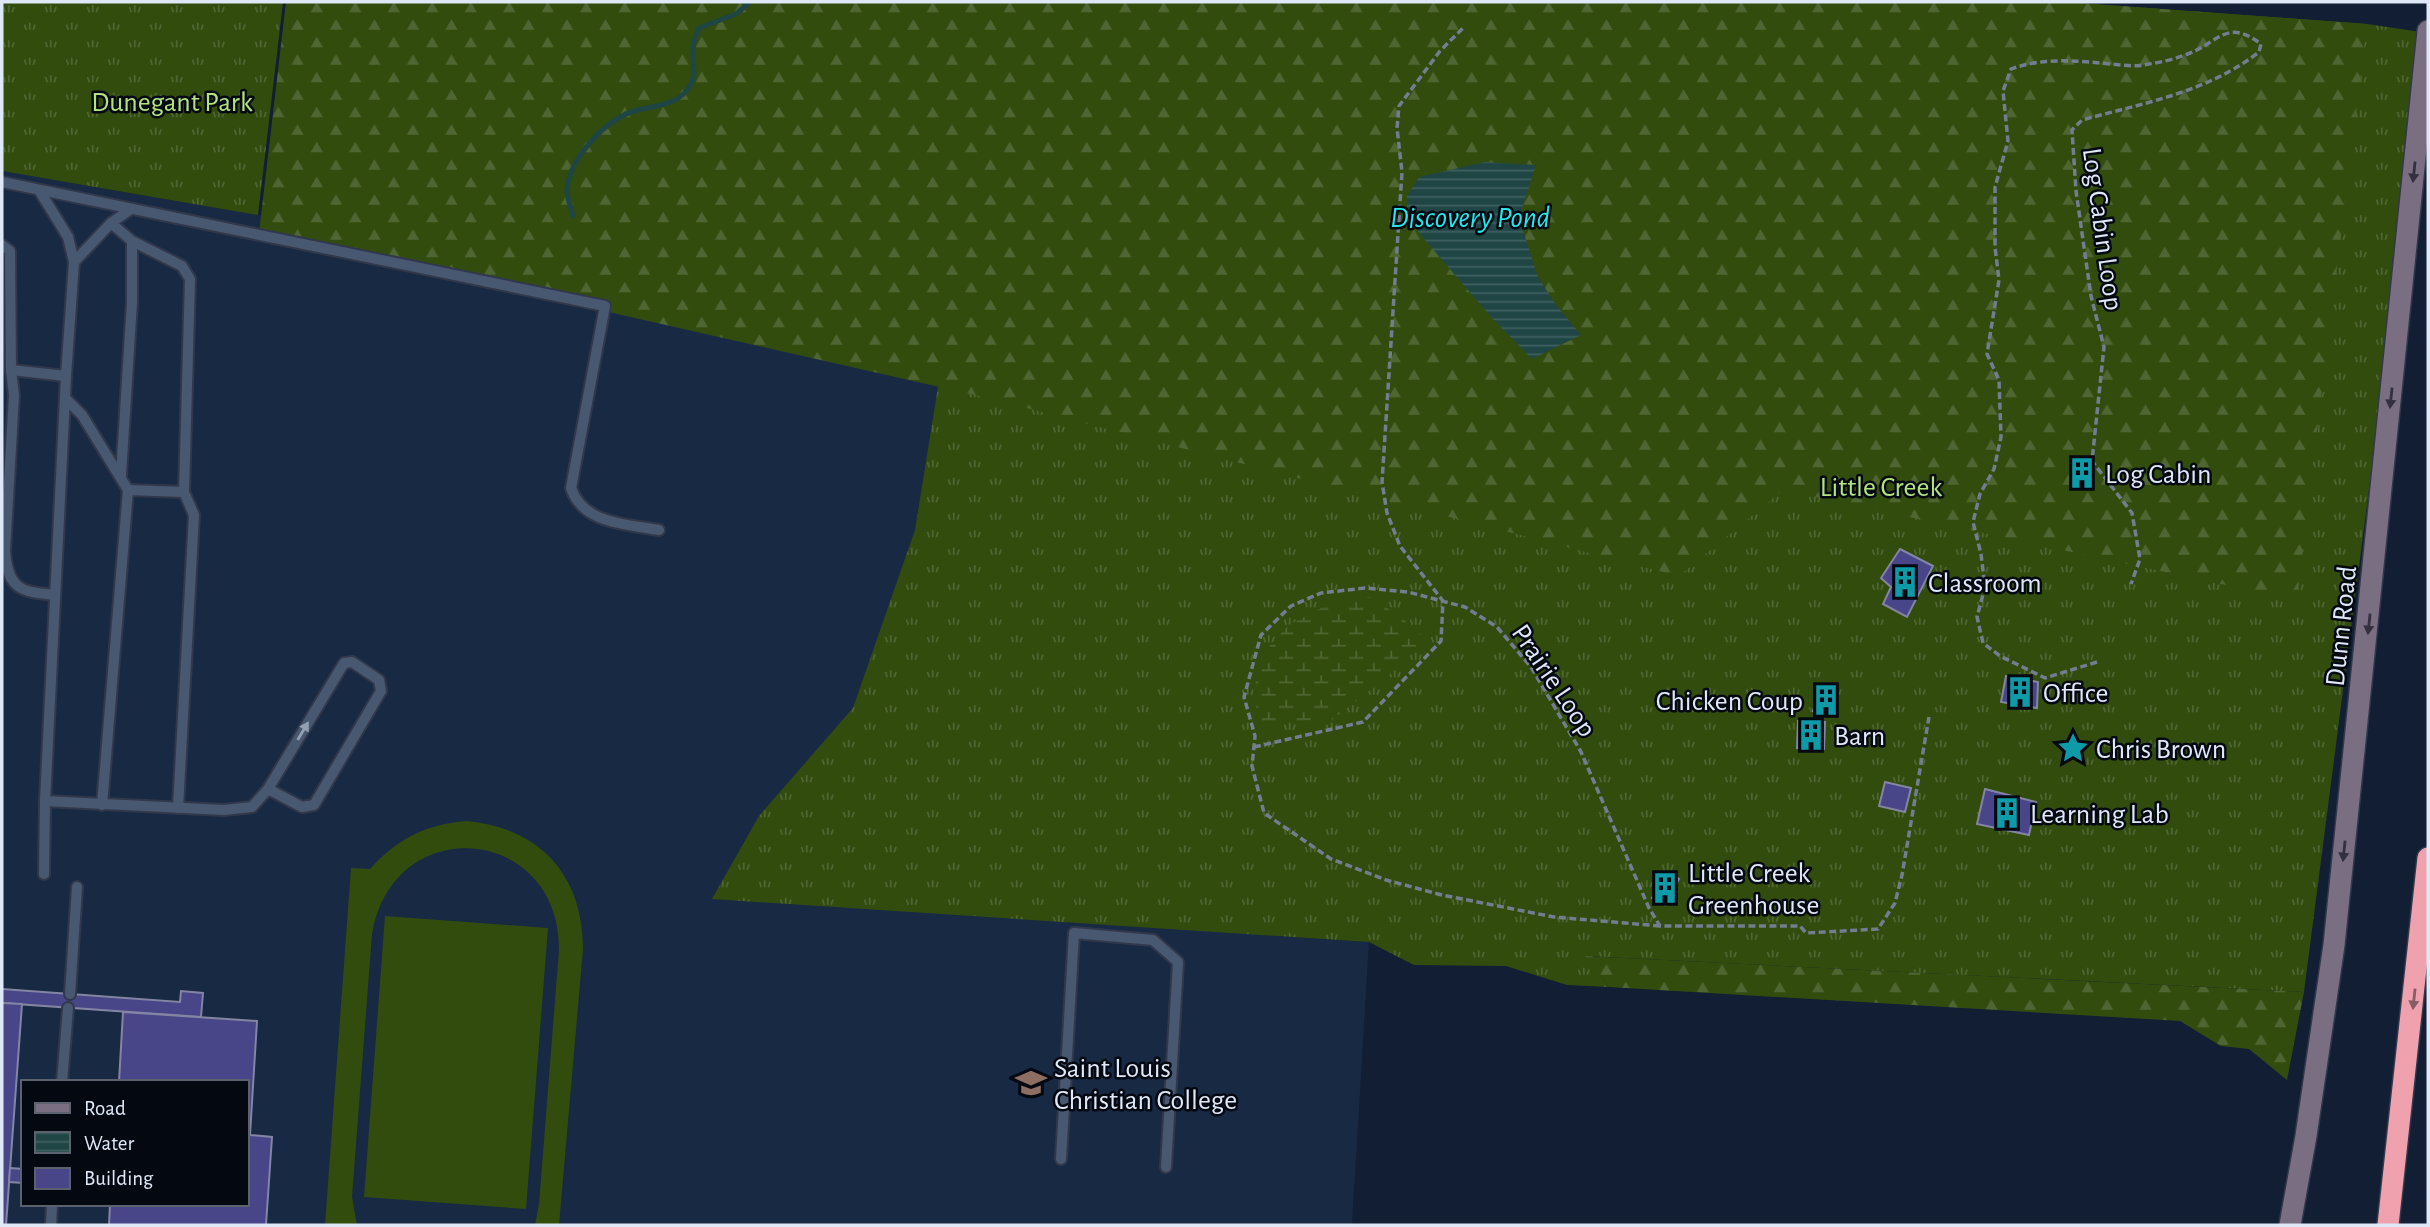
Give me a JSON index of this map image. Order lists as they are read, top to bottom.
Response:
{
  "streets": {
    "street": ["Dunn Road"],
    "path": ["Log Cabin Loop", "Prairie Loop"]
  },
  "one_way": ["Dunn Road"],
  "water": ["Discovery Pond"],
  "parks": ["Dunegant Park", "Little Creek"],
  "places": {
    "building": [
      "Log Cabin",
      "Classroom",
      "Office",
      "Chicken Coup",
      "Barn",
      "Learning Lab",
      "Little Creek Greenhouse"
    ],
    "place": ["Chris Brown"],
    "school or university": ["Saint Louis Christian College"]
  },
  "legend": ["Road", "Water", "Building"]
}
